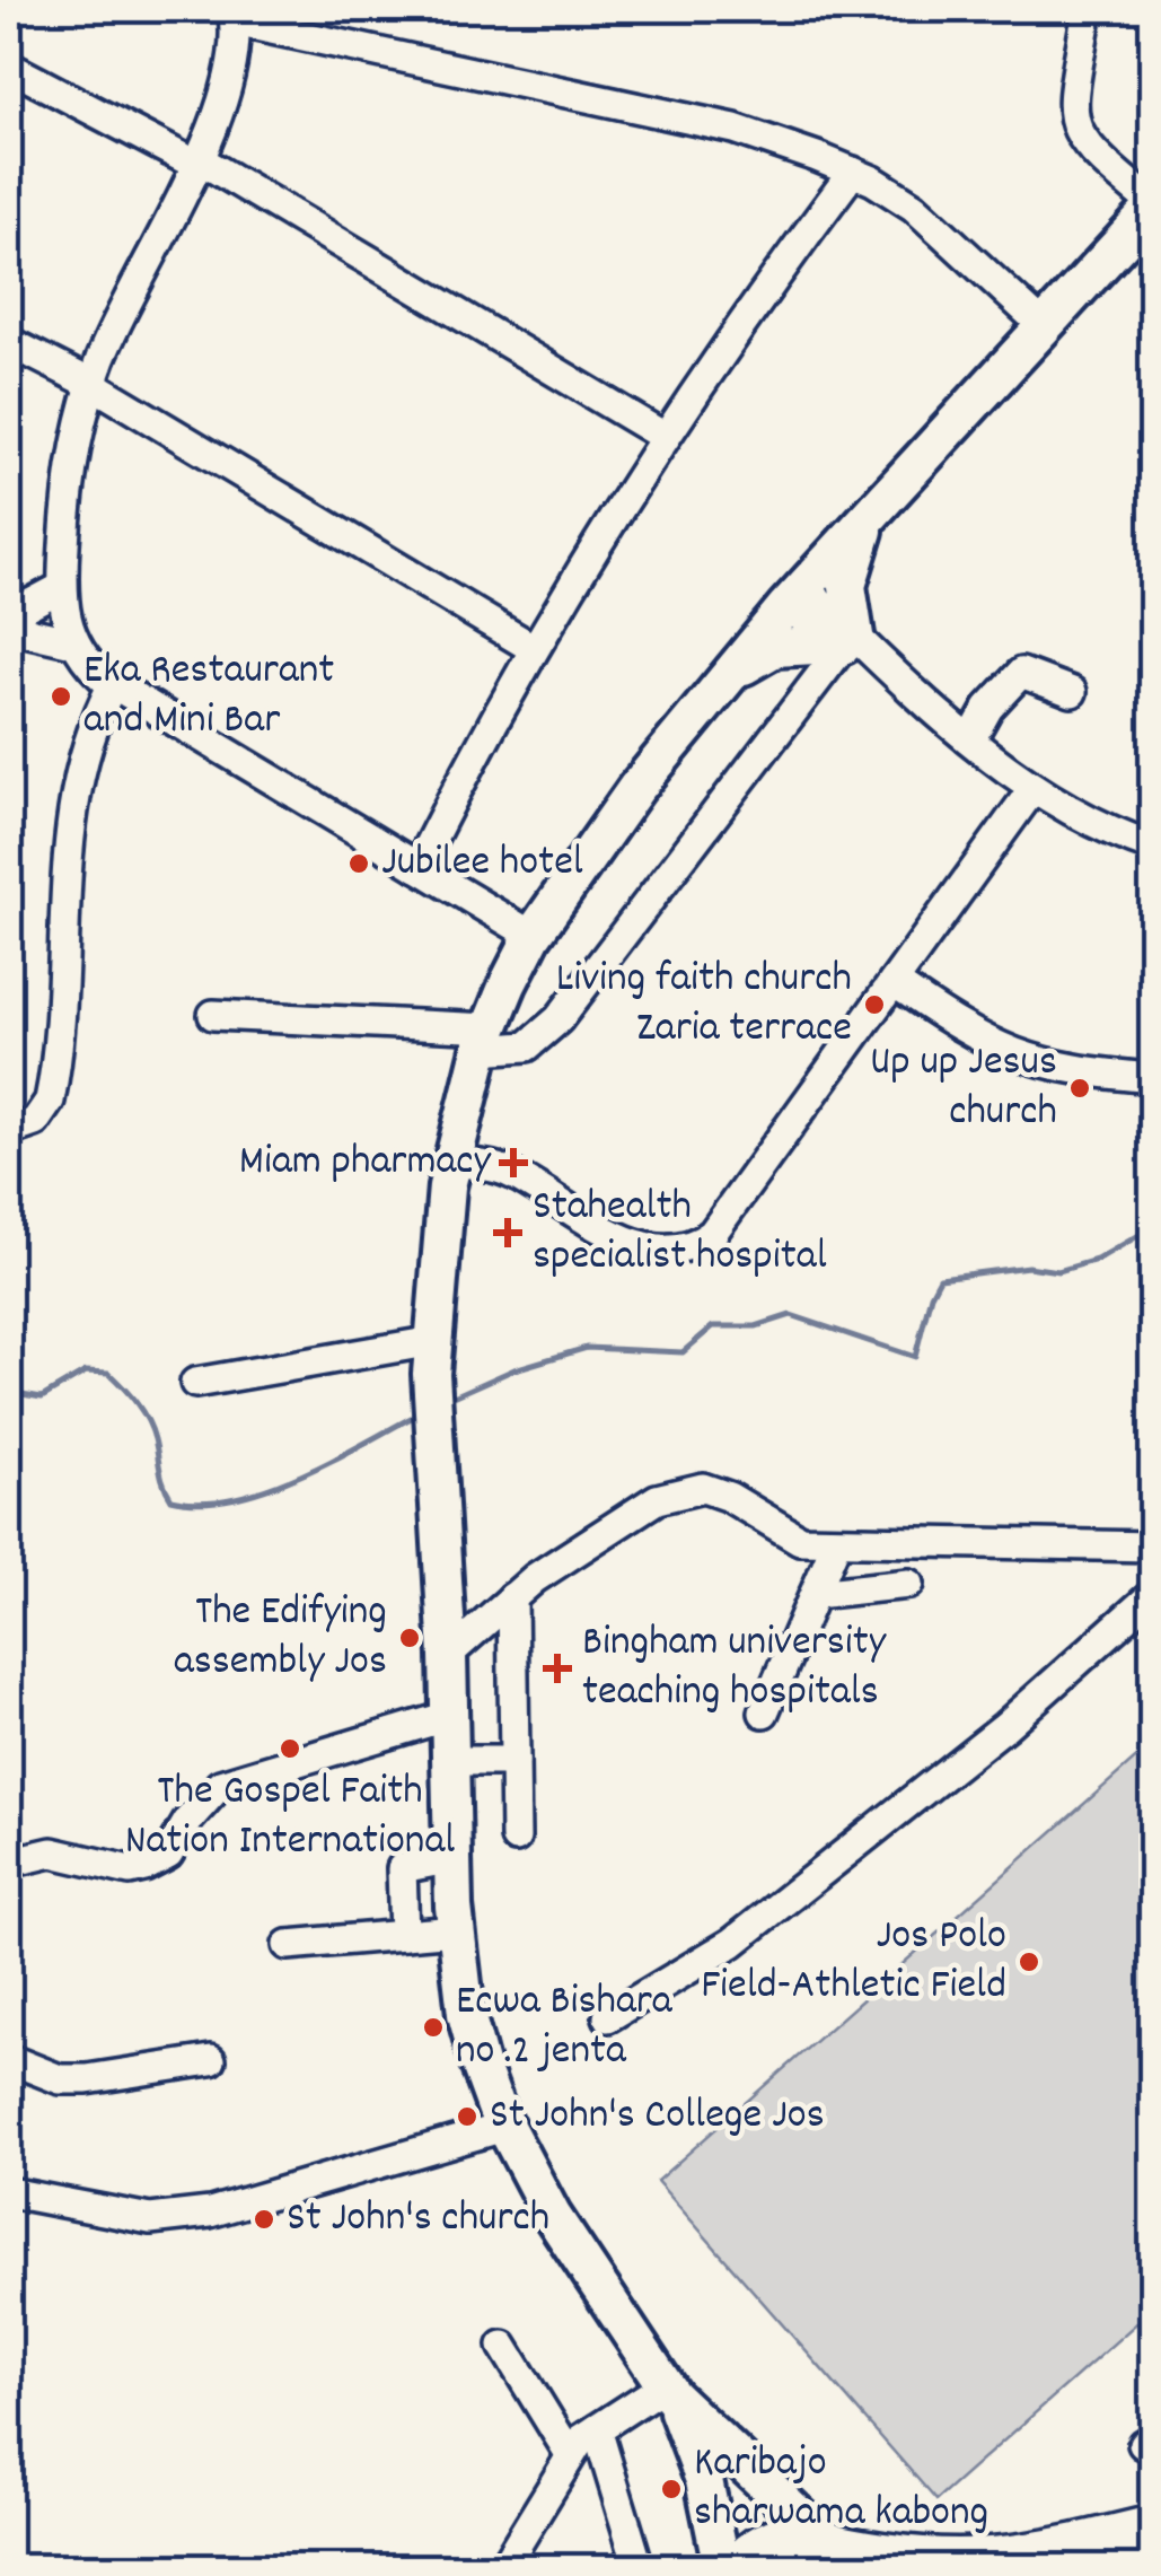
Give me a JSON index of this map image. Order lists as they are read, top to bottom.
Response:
{
  "places": {
    "other": [
      "Eka Restaurant and Mini Bar",
      "Jubilee hotel",
      "Living faith church Zaria terrace",
      "Up up Jesus church",
      "The Edifying assembly Jos",
      "The Gospel Faith Nation International",
      "Jos Polo Field-Athletic Field",
      "Ecwa Bishara no .2 jenta",
      "St John's College Jos",
      "St John's church",
      "Karibajo sharwama kabong"
    ],
    "health": ["Miam pharmacy", "Stahealth specialist hospital", "Bingham university teaching hospitals"]
  }
}
